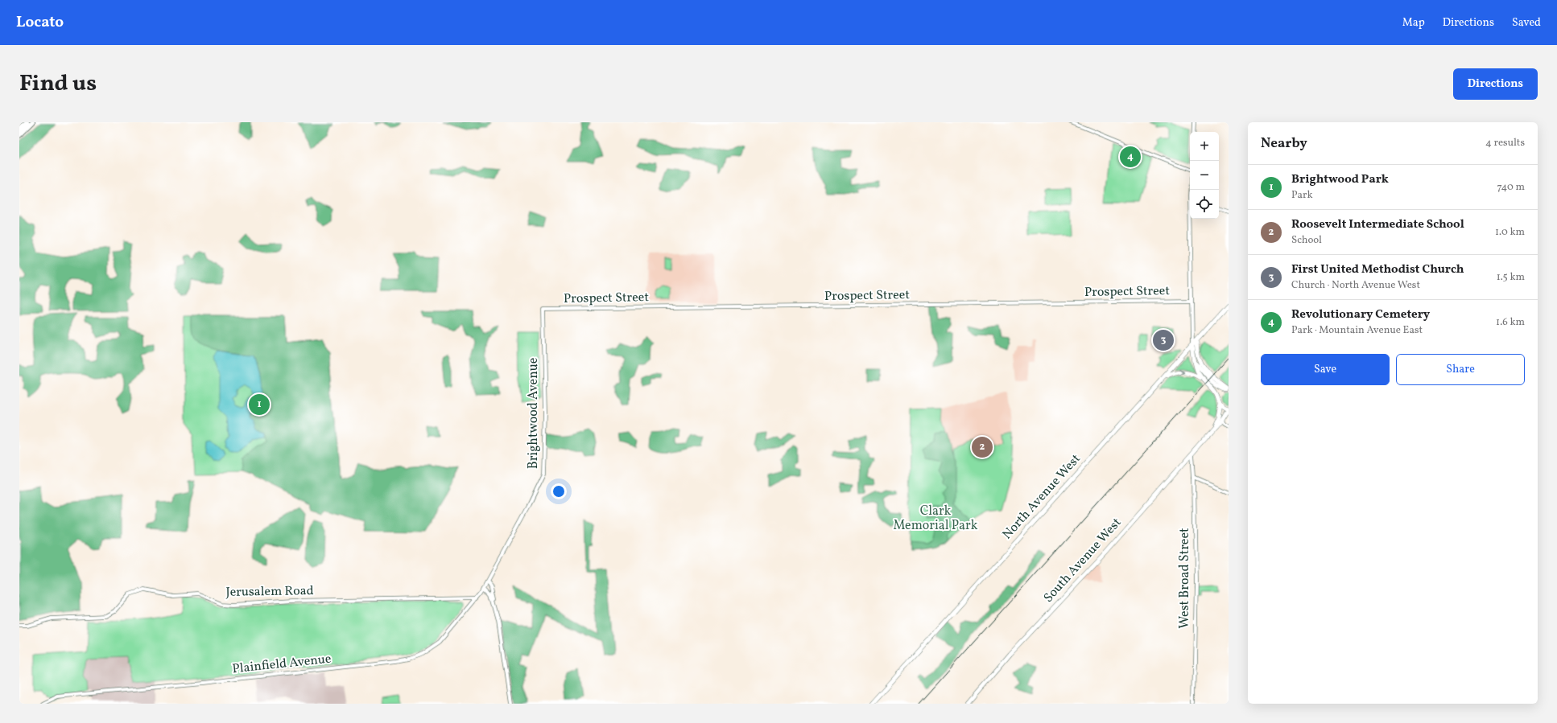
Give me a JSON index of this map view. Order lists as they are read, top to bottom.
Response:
{
  "streets": {
    "main road": ["North Avenue West", "South Avenue West"],
    "street": [
      "Prospect Street",
      "Brightwood Avenue",
      "West Broad Street",
      "Jerusalem Road",
      "Plainfield Avenue"
    ]
  },
  "crossings": [
    ["Prospect Street", "Brightwood Avenue"],
    ["Brightwood Avenue", "Plainfield Avenue"],
    ["South Avenue West", "West Broad Street"],
    ["Jerusalem Road", "Plainfield Avenue"]
  ],
  "parks": ["Clark Memorial Park"],
  "page": {
    "header": "Locato",
    "nav": ["Map", "Directions", "Saved"],
    "title": "Find us",
    "buttons": [
      "Directions",
      ["Save", "Share"]
    ],
    "heading": ["Nearby", "4 results"],
    "map_buttons": ["+", "−"],
    "pins": [
      "4",
      "3",
      "1",
      "2"
    ],
    "list": [
      {
        "mark": "1",
        "name": "Brightwood Park",
        "note": "Park",
        "value": "740 m"
      },
      {
        "mark": "2",
        "name": "Roosevelt Intermediate School",
        "note": "School",
        "value": "1.0 km"
      },
      {
        "mark": "3",
        "name": "First United Methodist Church",
        "note": "Church · North Avenue West",
        "value": "1.5 km"
      },
      {
        "mark": "4",
        "name": "Revolutionary Cemetery",
        "note": "Park · Mountain Avenue East",
        "value": "1.6 km"
      }
    ]
  }
}
